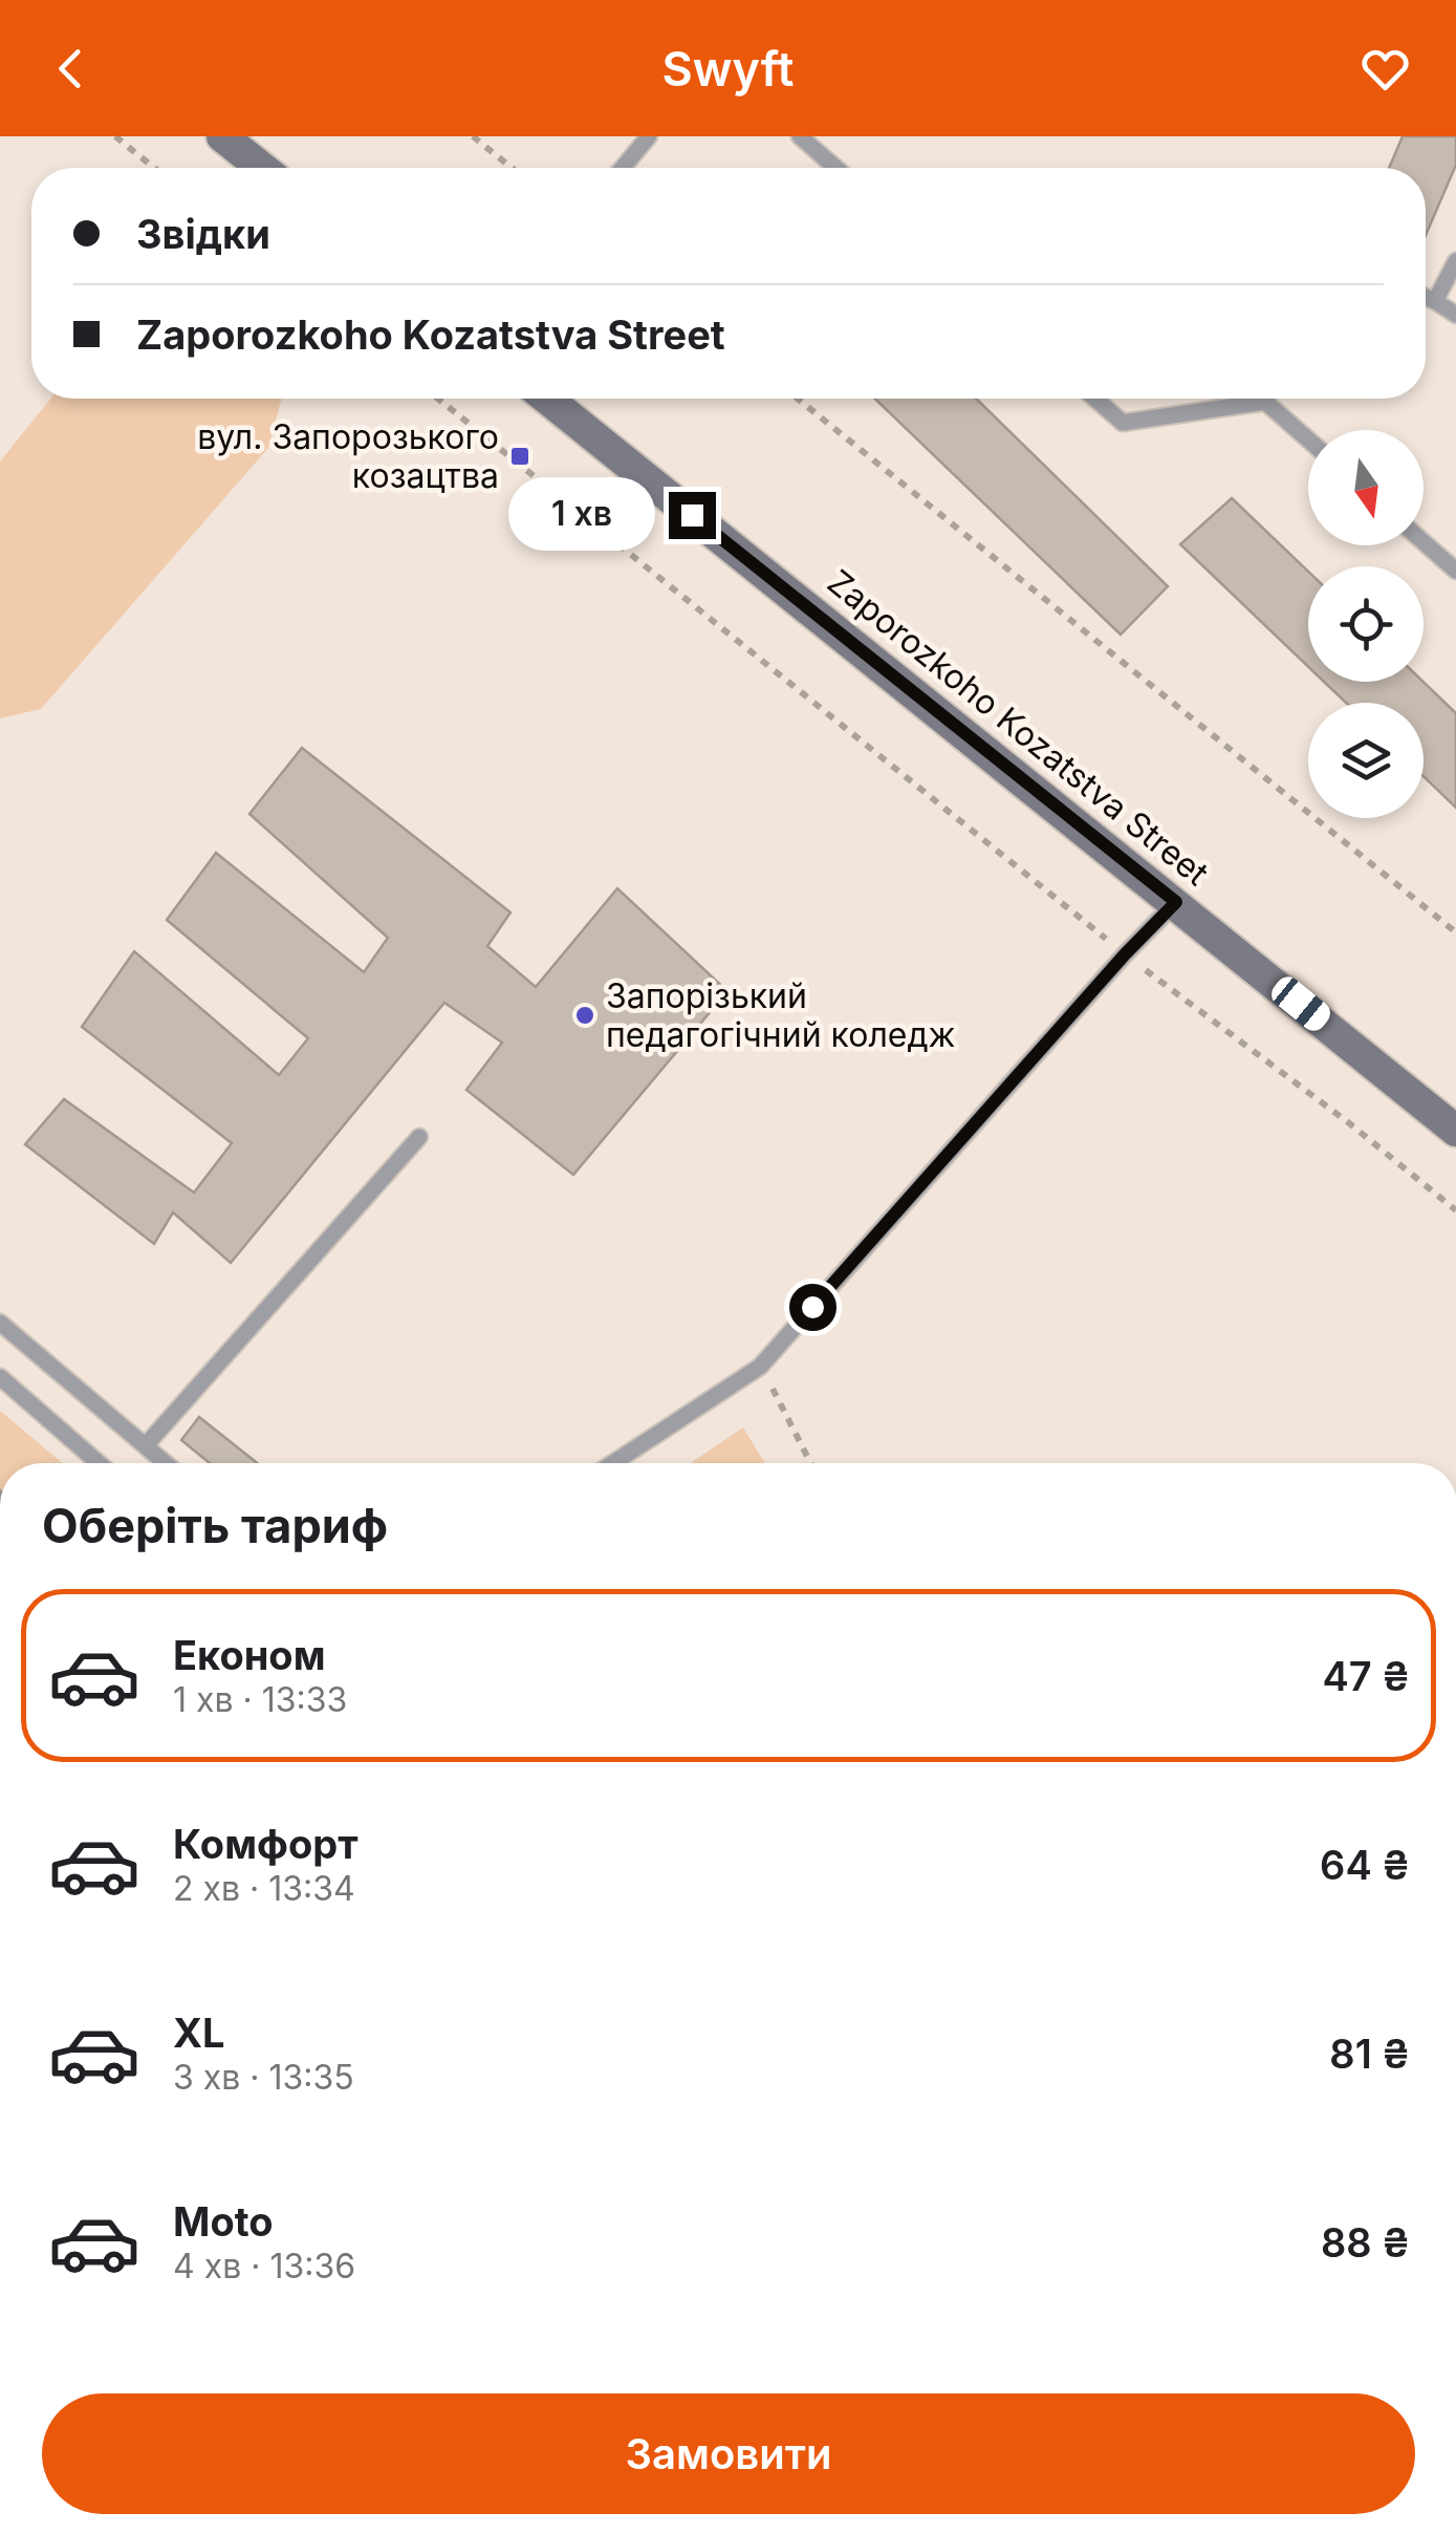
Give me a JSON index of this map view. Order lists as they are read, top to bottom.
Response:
{
  "streets": {
    "street": ["Zaporozkoho Kozatstva Street"]
  },
  "places": {
    "transit": ["вул. Запорозького козацтва"],
    "other": ["Запорізький педагогічний коледж"]
  },
  "north": "bottom",
  "page": {
    "header": "Swyft",
    "banner": ["Звідки", "Zaporozkoho Kozatstva Street"],
    "bubble": "1 хв",
    "heading": "Оберіть тариф",
    "list": [
      {
        "name": "Економ",
        "note": "1 хв · 13:33",
        "value": "47 ₴"
      },
      {
        "name": "Комфорт",
        "note": "2 хв · 13:34",
        "value": "64 ₴"
      },
      {
        "name": "XL",
        "note": "3 хв · 13:35",
        "value": "81 ₴"
      },
      {
        "name": "Moto",
        "note": "4 хв · 13:36",
        "value": "88 ₴"
      }
    ],
    "buttons": "Замовити"
  }
}
